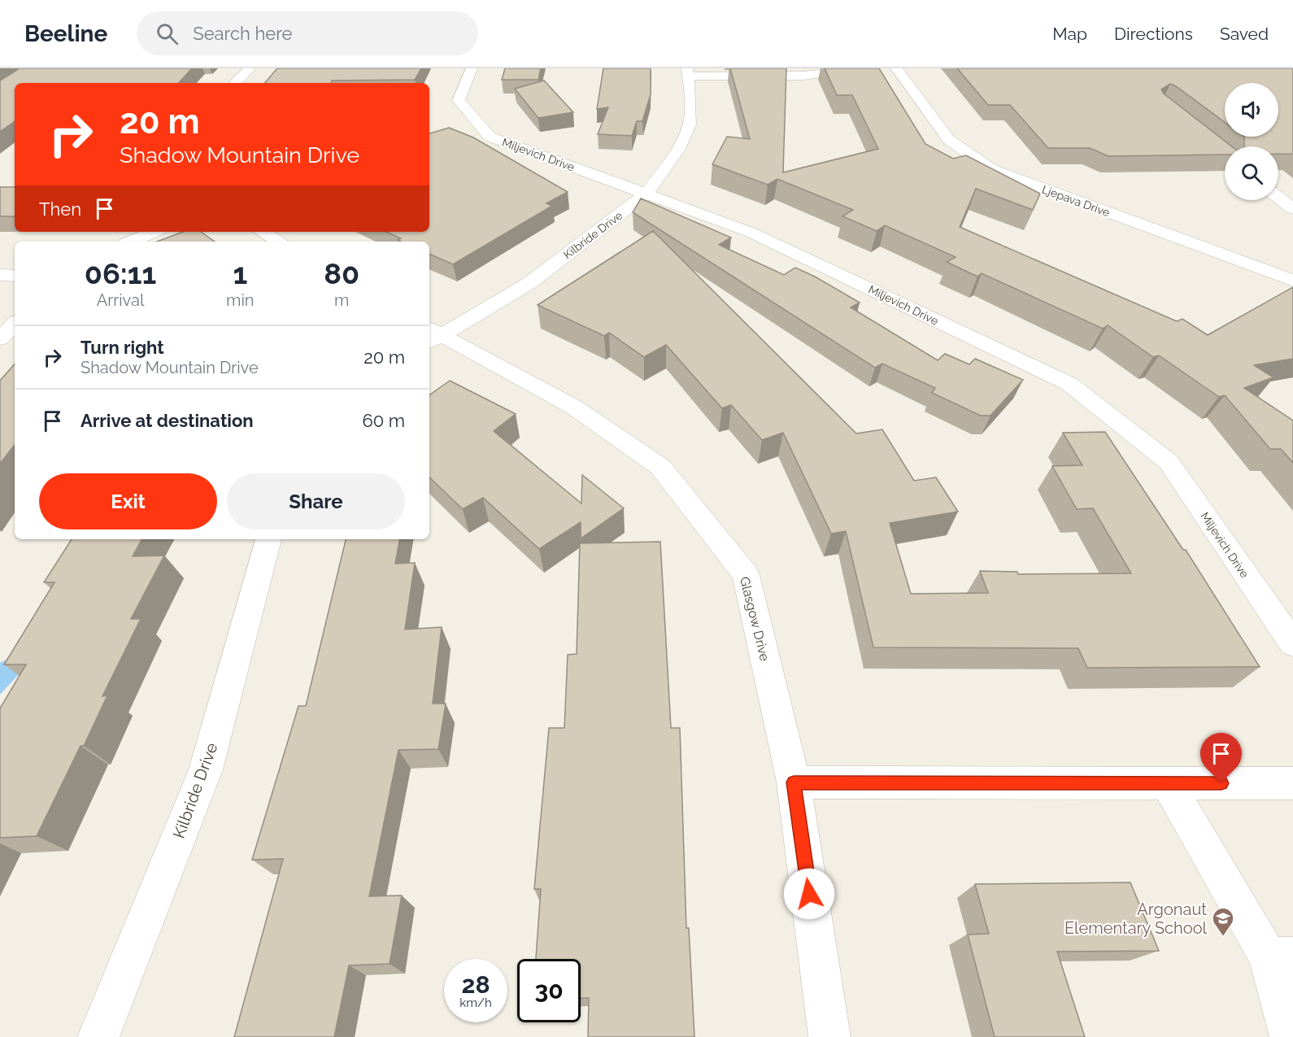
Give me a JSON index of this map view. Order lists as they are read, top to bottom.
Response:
{
  "streets": {
    "street": [
      "Miljevich Drive",
      "Ljepava Drive",
      "Kilbride Drive",
      "Glasgow Drive"
    ]
  },
  "crossings": [
    ["Miljevich Drive", "Kilbride Drive"],
    ["Kilbride Drive", "Glasgow Drive"]
  ],
  "places": {
    "school or university": ["Argonaut Elementary School"]
  },
  "page": {
    "header": "Beeline",
    "search": "Search here",
    "nav": ["Map", "Directions", "Saved"],
    "turn": ["20 m", "Shadow Mountain Drive"],
    "then": "Then",
    "eta": [
      "06:11",
      "Arrival",
      "1",
      "min",
      "80",
      "m"
    ],
    "list": [
      {
        "name": "Turn right",
        "note": "Shadow Mountain Drive",
        "value": "20 m"
      },
      {
        "name": "Arrive at destination",
        "value": "60 m"
      }
    ],
    "buttons": ["Exit", "Share"],
    "speed": "28 km/h",
    "limit": "30"
  }
}
